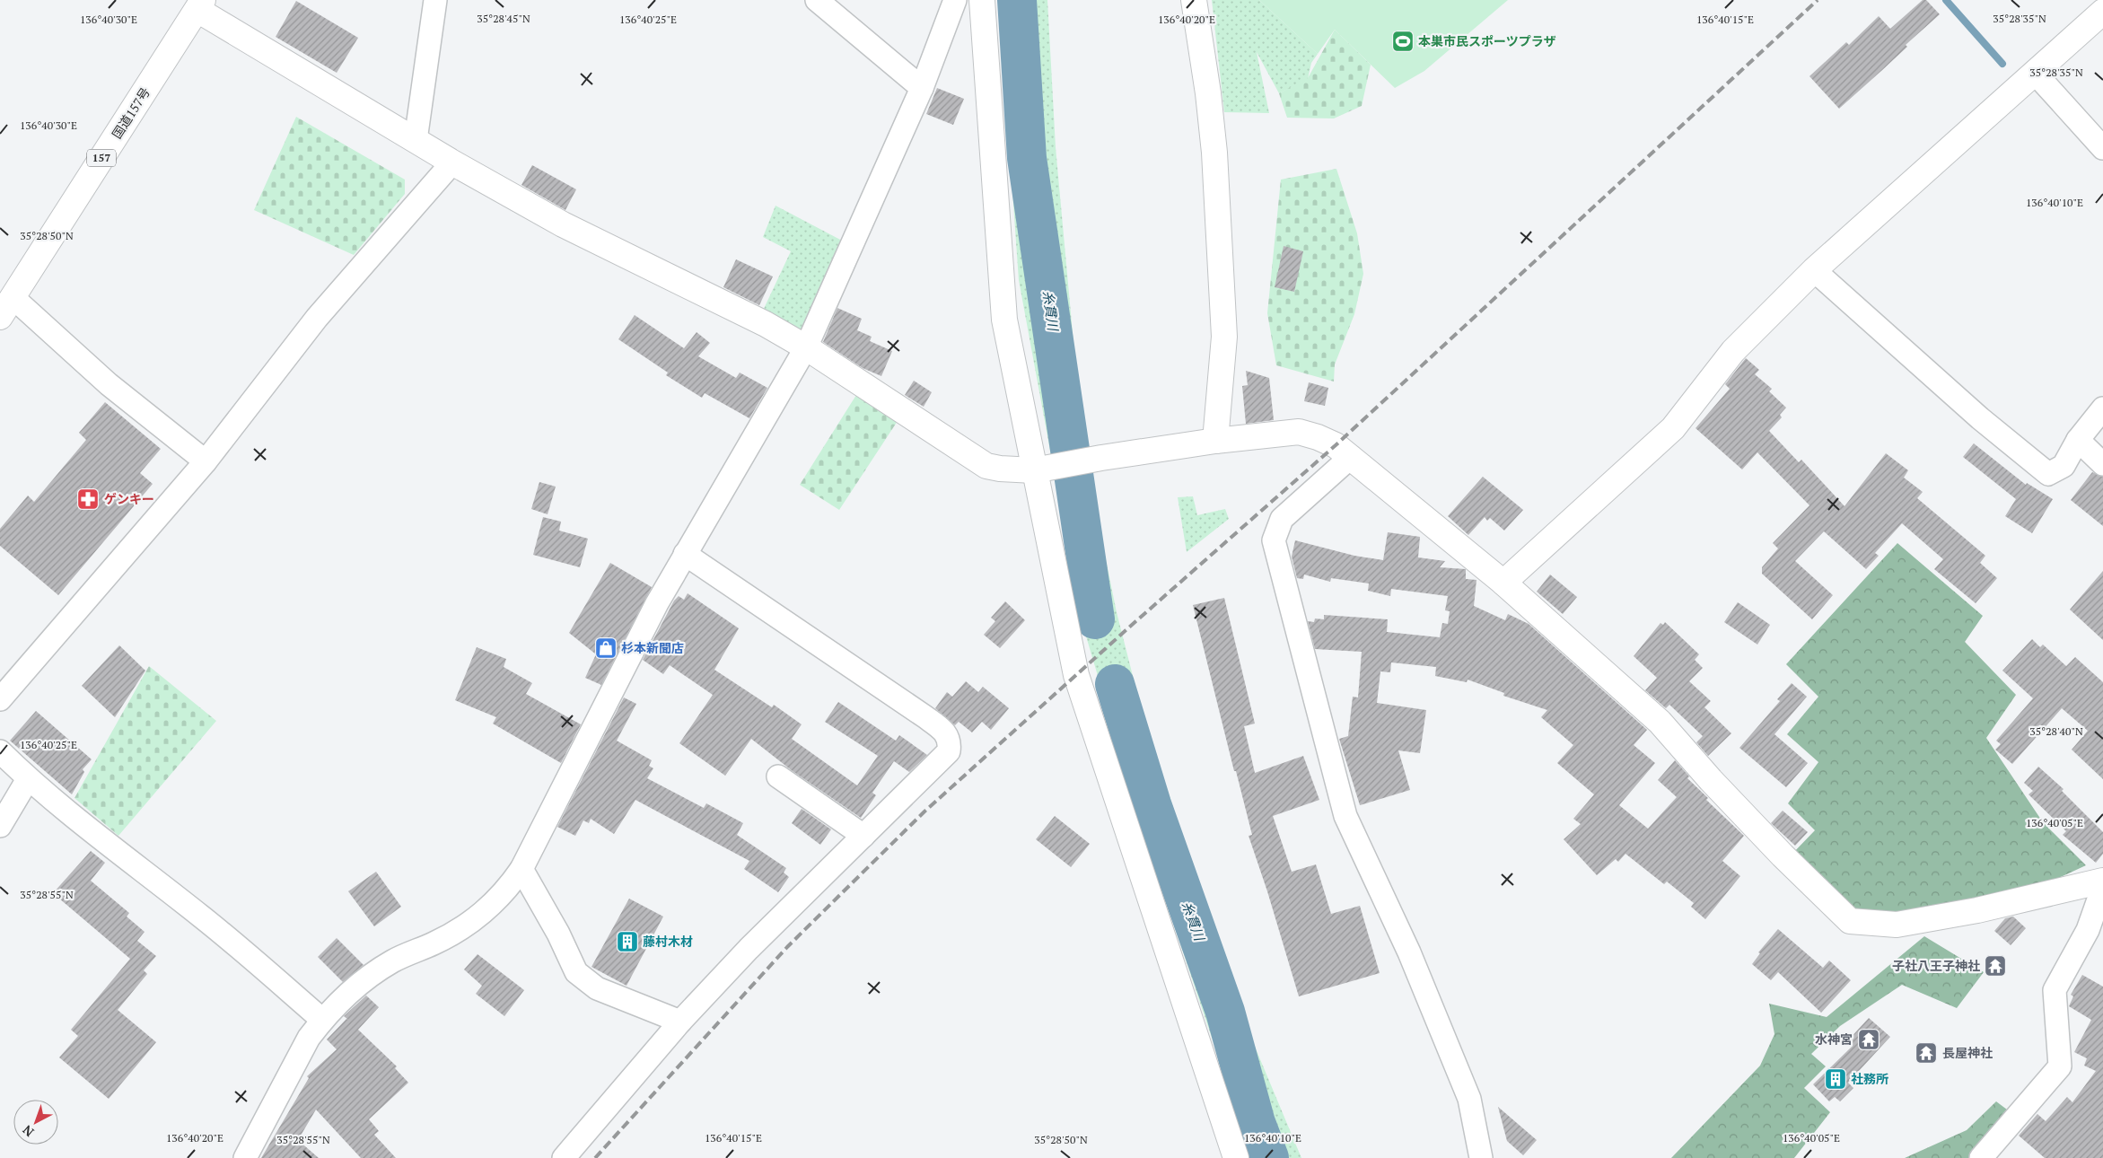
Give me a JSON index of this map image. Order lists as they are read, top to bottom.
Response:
{
  "streets": {
    "main road": ["国道157号", "157"]
  },
  "water": ["糸貫川"],
  "places": {
    "sports": ["本巣市民スポーツプラザ"],
    "pharmacy": ["ゲンキー"],
    "shop": ["杉本新聞店"],
    "building": ["藤村木材", "社務所"],
    "temple": ["子社八王子神社", "水神宮", "長屋神社"]
  },
  "north": "bottom left",
  "coordinates": [
    "35°28'45\"N",
    "35°28'35\"N",
    "136°40'30\"E",
    "136°40'25\"E",
    "136°40'20\"E",
    "136°40'15\"E",
    "136°40'10\"E",
    "35°28'50\"N",
    "35°28'40\"N",
    "136°40'05\"E",
    "35°28'55\"N"
  ]
}
